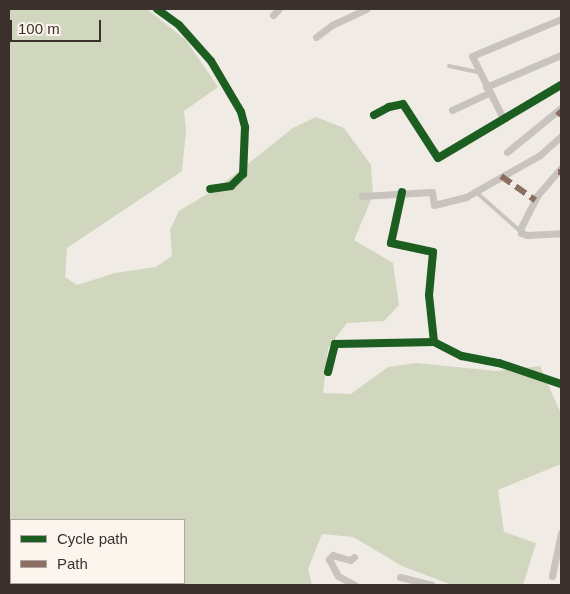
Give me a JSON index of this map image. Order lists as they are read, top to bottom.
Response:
{
  "legend": ["Cycle path", "Path"],
  "scale_bar": "100 m"
}
